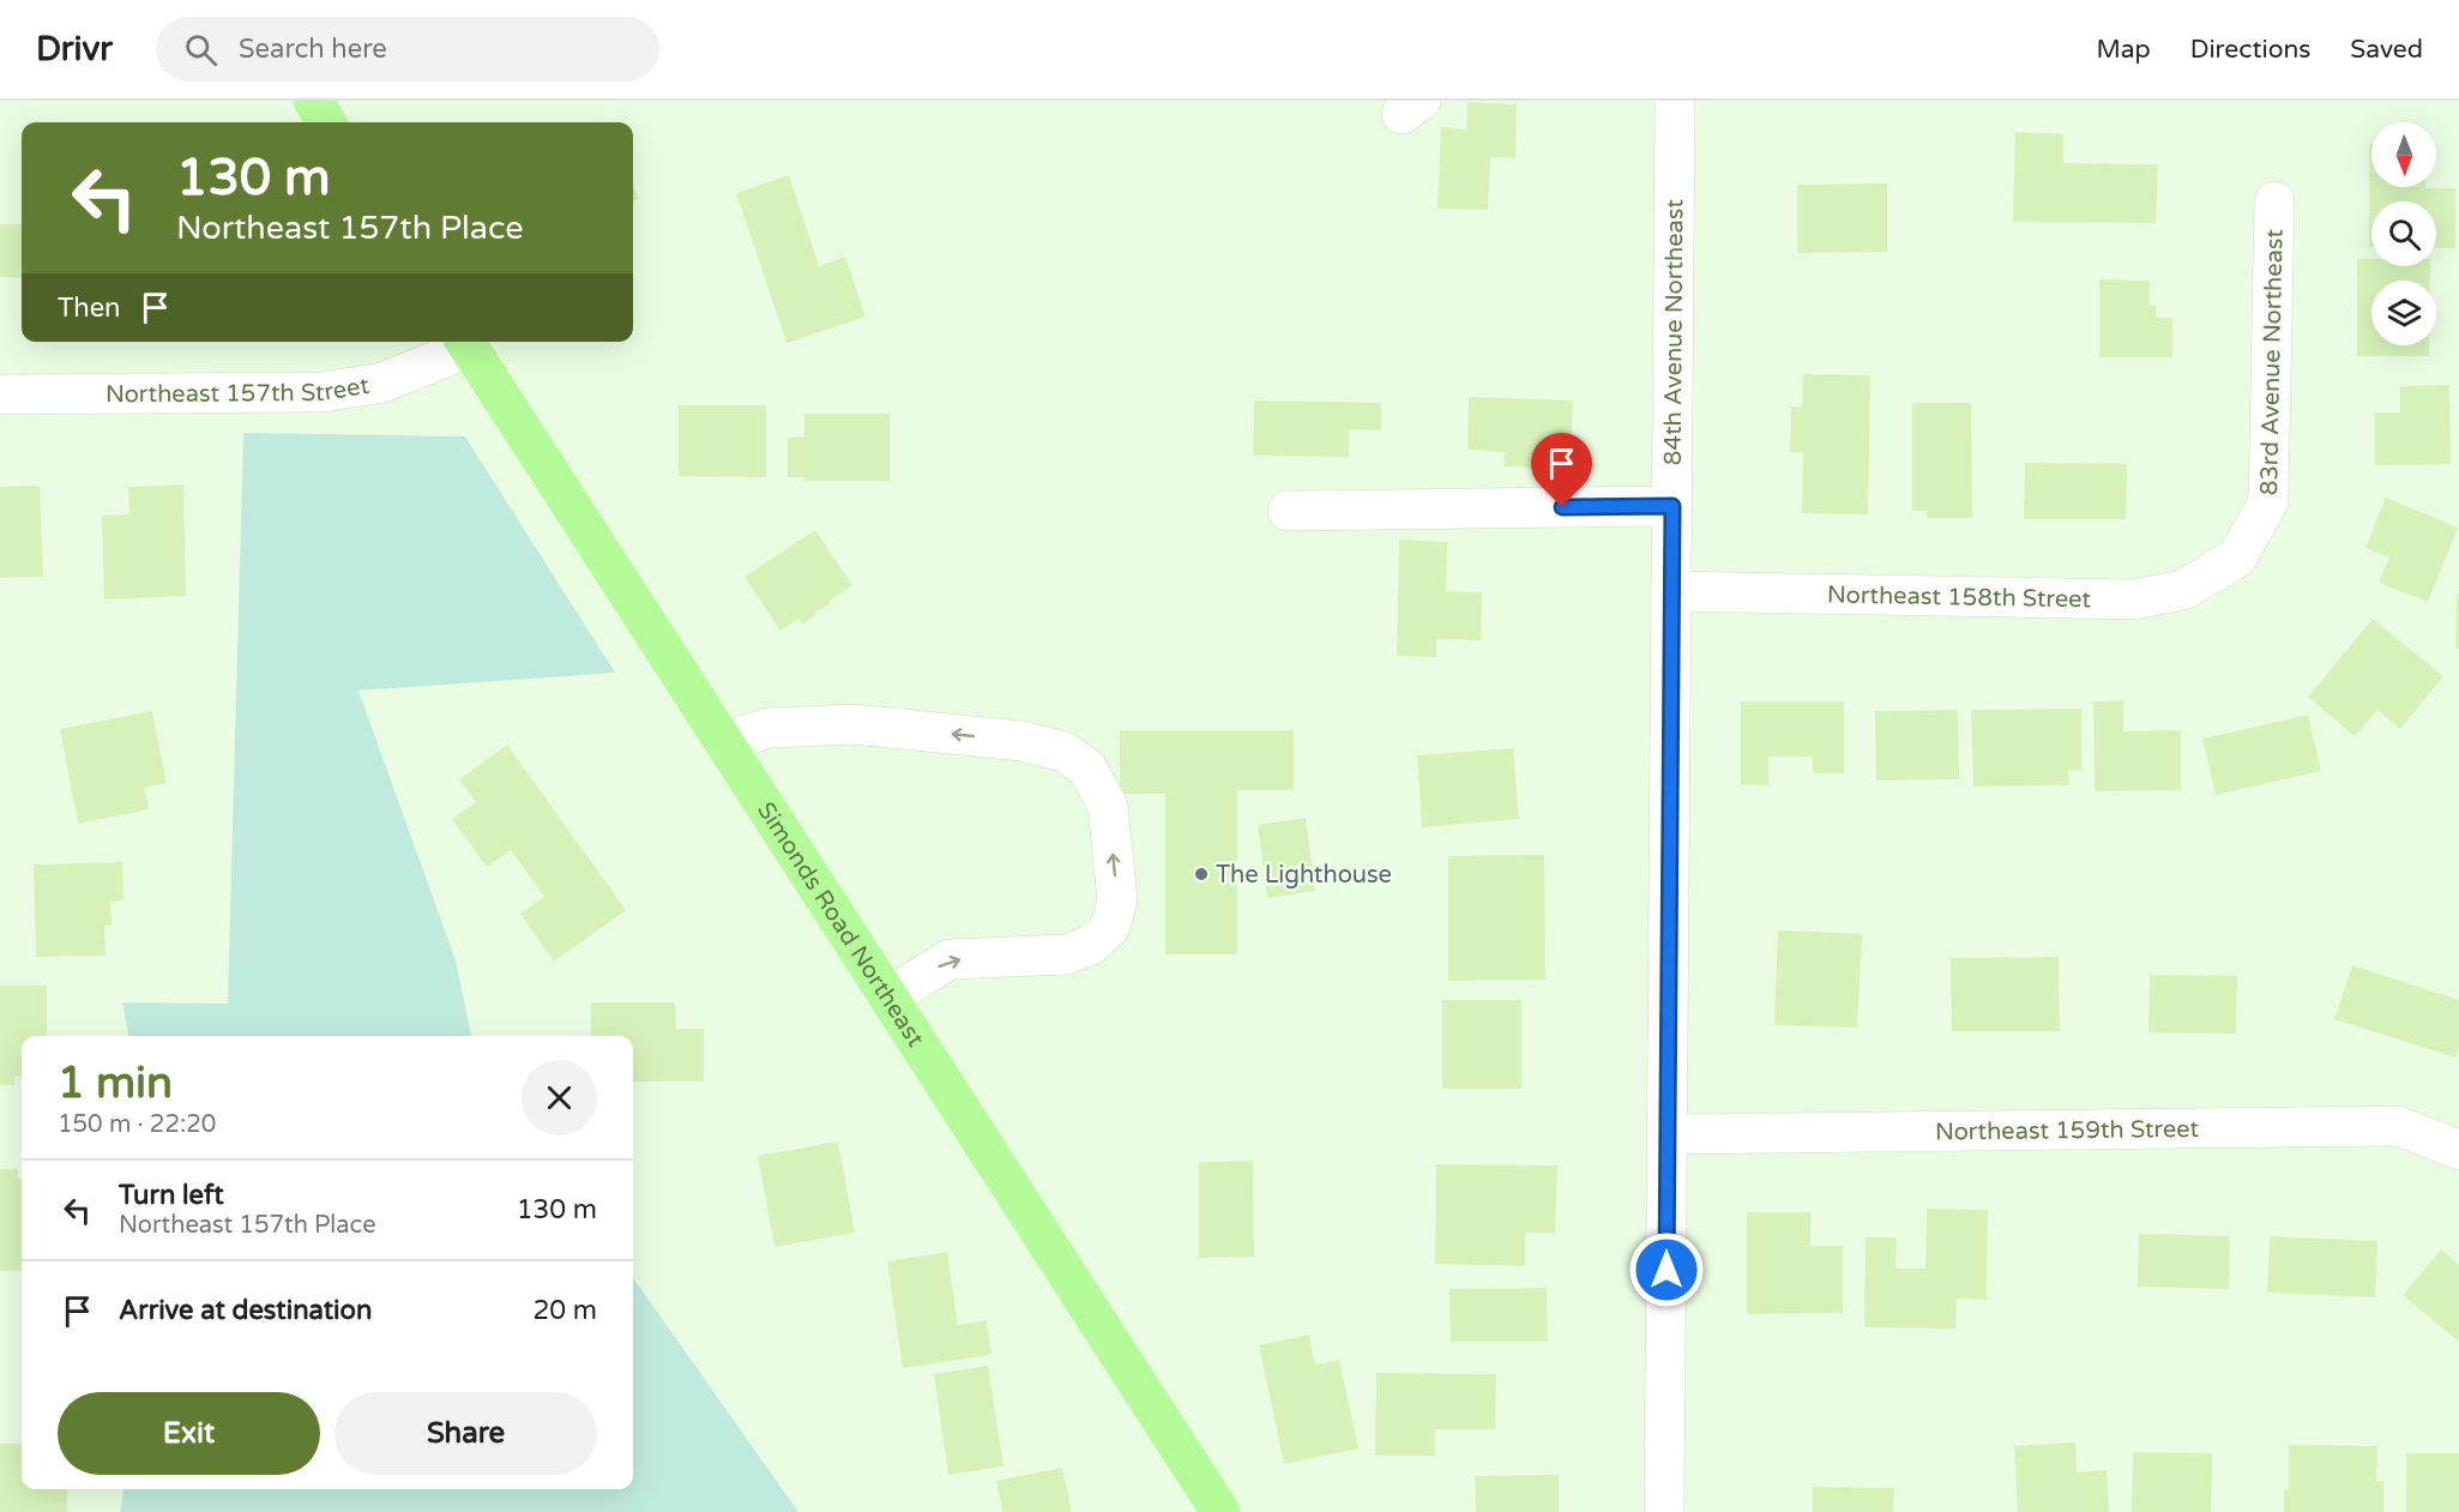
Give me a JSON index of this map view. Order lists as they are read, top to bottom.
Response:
{
  "streets": {
    "main road": ["Simonds Road Northeast"],
    "street": [
      "84th Avenue Northeast",
      "83rd Avenue Northeast",
      "Northeast 157th Street",
      "Northeast 158th Street",
      "Northeast 159th Street"
    ]
  },
  "crossings": [
    ["84th Avenue Northeast", "Northeast 158th Street"],
    ["84th Avenue Northeast", "Northeast 159th Street"],
    ["83rd Avenue Northeast", "Northeast 158th Street"],
    ["Northeast 157th Street", "Simonds Road Northeast"]
  ],
  "places": ["The Lighthouse"],
  "north": "bottom",
  "page": {
    "header": "Drivr",
    "search": "Search here",
    "nav": ["Map", "Directions", "Saved"],
    "turn": ["130 m", "Northeast 157th Place"],
    "then": "Then",
    "heading": ["1 min", "150 m · 22:20"],
    "list": [
      {
        "name": "Turn left",
        "note": "Northeast 157th Place",
        "value": "130 m"
      },
      {
        "name": "Arrive at destination",
        "value": "20 m"
      }
    ],
    "buttons": ["Exit", "Share"]
  }
}
